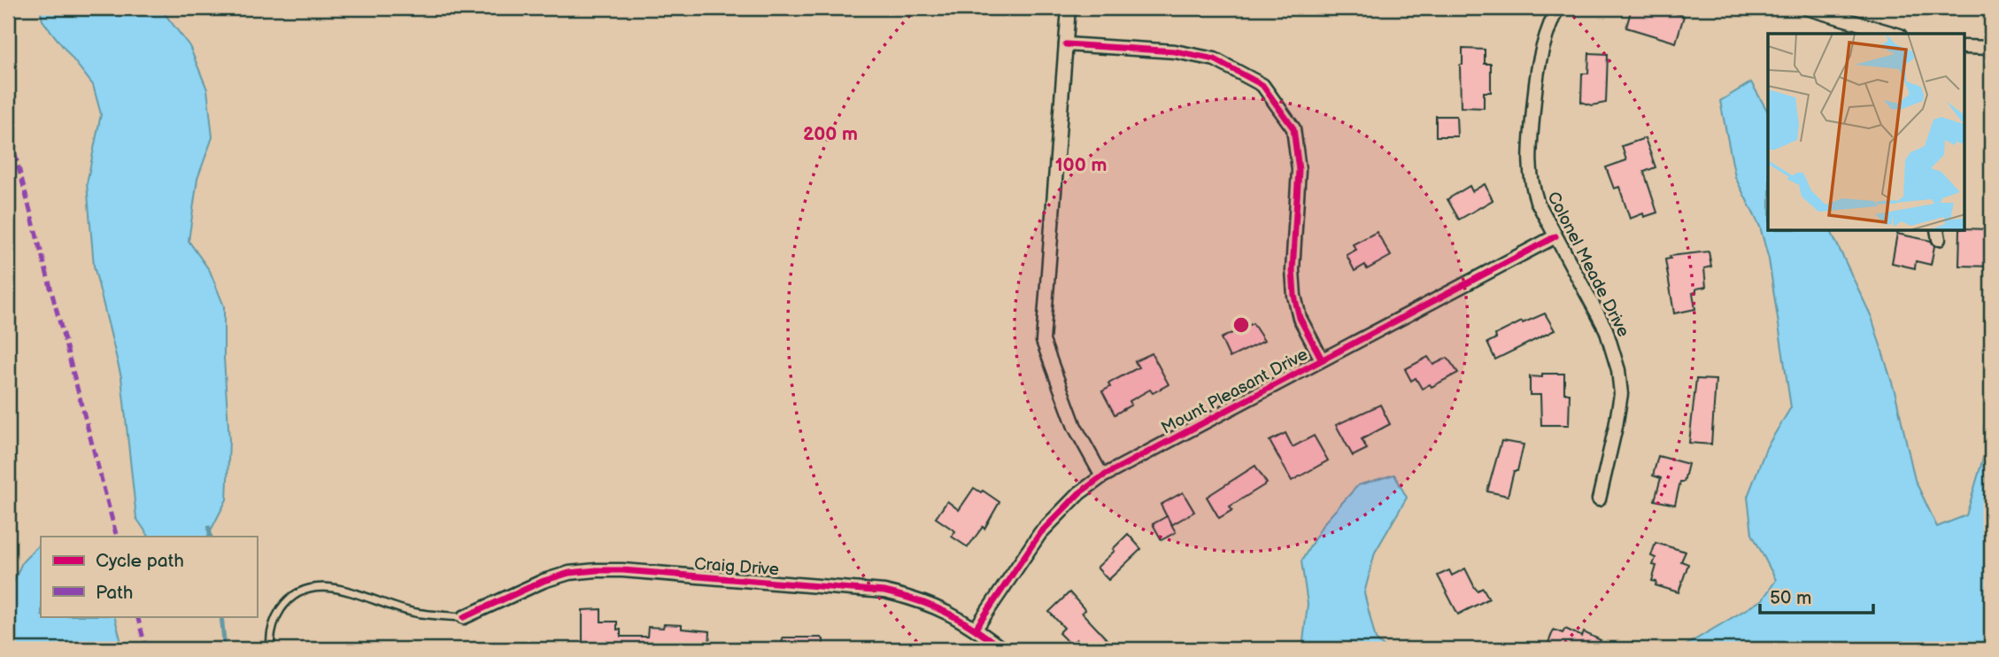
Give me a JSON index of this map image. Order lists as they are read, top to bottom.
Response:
{
  "streets": {
    "street": ["Colonel Meade Drive", "Mount Pleasant Drive", "Craig Drive"]
  },
  "crossings": [
    ["Colonel Meade Drive", "Mount Pleasant Drive"],
    ["Mount Pleasant Drive", "Craig Drive"]
  ],
  "legend": ["Cycle path", "Path"],
  "scale_bar": "50 m",
  "rings": ["200 m", "100 m"]
}
